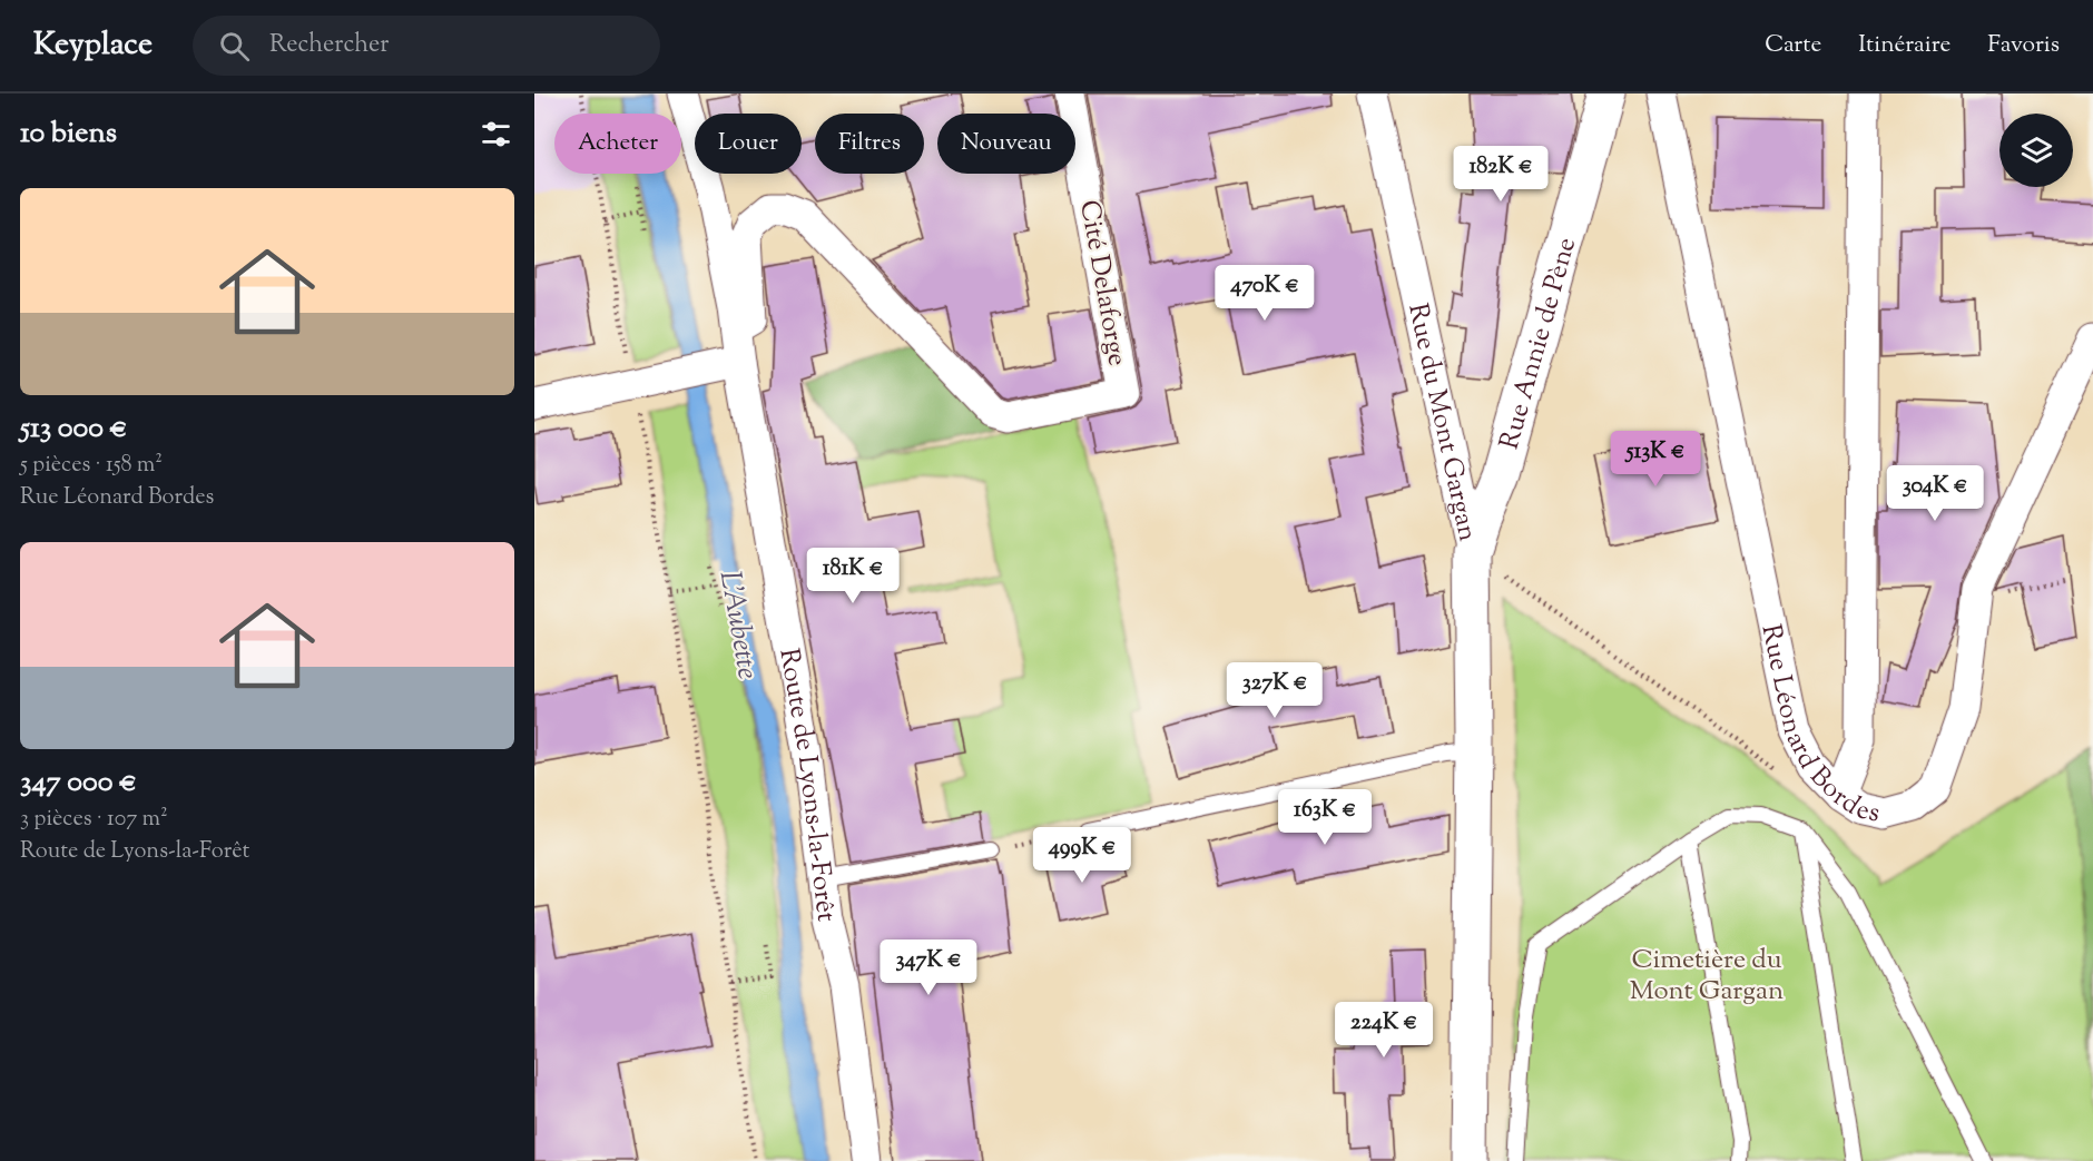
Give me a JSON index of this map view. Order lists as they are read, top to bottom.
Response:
{
  "streets": {
    "street": [
      "Cité Delaforge",
      "Rue Annie de Pène",
      "Rue du Mont Gargan",
      "Rue Léonard Bordes",
      "Route de Lyons-la-Forêt"
    ]
  },
  "crossings": [
    ["Cité Delaforge", "Route de Lyons-la-Forêt"],
    ["Rue Annie de Pène", "Rue du Mont Gargan"]
  ],
  "water": ["L'Aubette"],
  "parks": ["Cimetière du Mont Gargan"],
  "page": {
    "header": "Keyplace",
    "search": "Rechercher",
    "nav": ["Carte", "Itinéraire", "Favoris"],
    "heading": "10 biens",
    "chip": [
      "Acheter",
      "Louer",
      "Filtres",
      "Nouveau"
    ],
    "price": [
      "182K €",
      "470K €",
      "513K €",
      "304K €",
      "181K €",
      "327K €",
      "163K €",
      "499K €",
      "347K €",
      "224K €"
    ],
    "list": [
      {
        "name": "513 000 €",
        "note": "5 pièces · 158 m² · Rue Léonard Bordes"
      },
      {
        "name": "347 000 €",
        "note": "3 pièces · 107 m² · Route de Lyons-la-Forêt"
      }
    ]
  }
}
